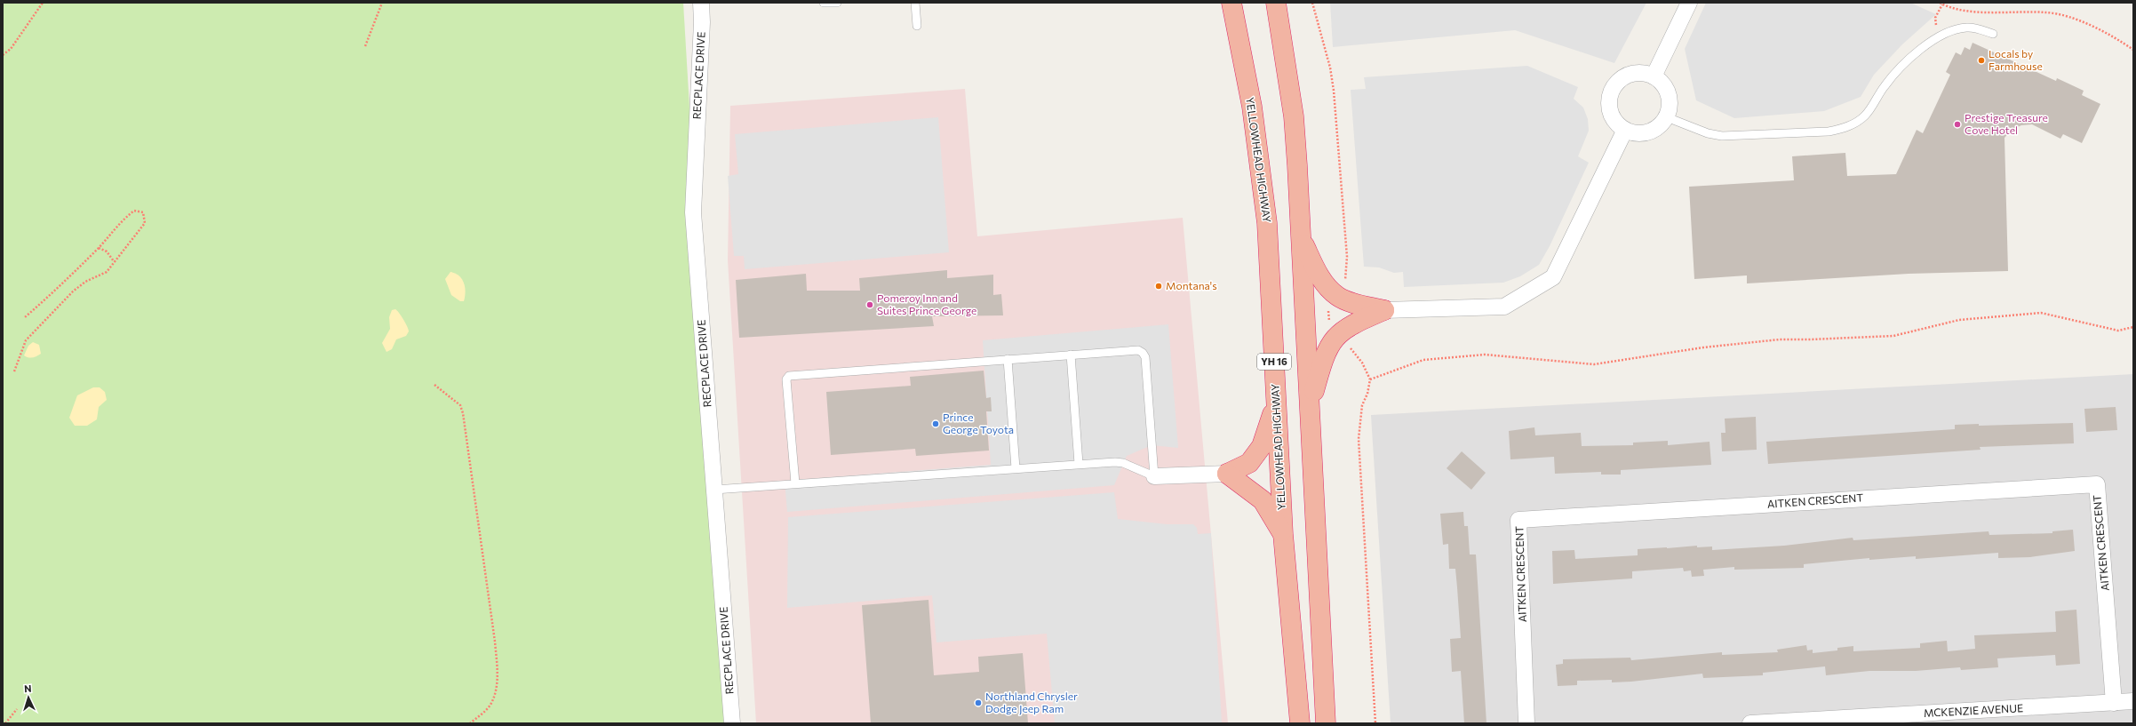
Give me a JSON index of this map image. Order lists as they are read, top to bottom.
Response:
{
  "streets": {
    "highway": ["YELLOWHEAD HIGHWAY", "YH 16"],
    "street": ["RECPLACE DRIVE", "AITKEN CRESCENT", "MCKENZIE AVENUE"]
  },
  "crossings": [
    ["AITKEN CRESCENT", "MCKENZIE AVENUE"]
  ],
  "places": [
    "Locals by Farmhouse",
    "Prestige Treasure Cove Hotel",
    "Montana's",
    "Pomeroy Inn and Suites Prince George",
    "Prince George Toyota",
    "Northland Chrysler Dodge Jeep Ram"
  ],
  "north": "top"
}
